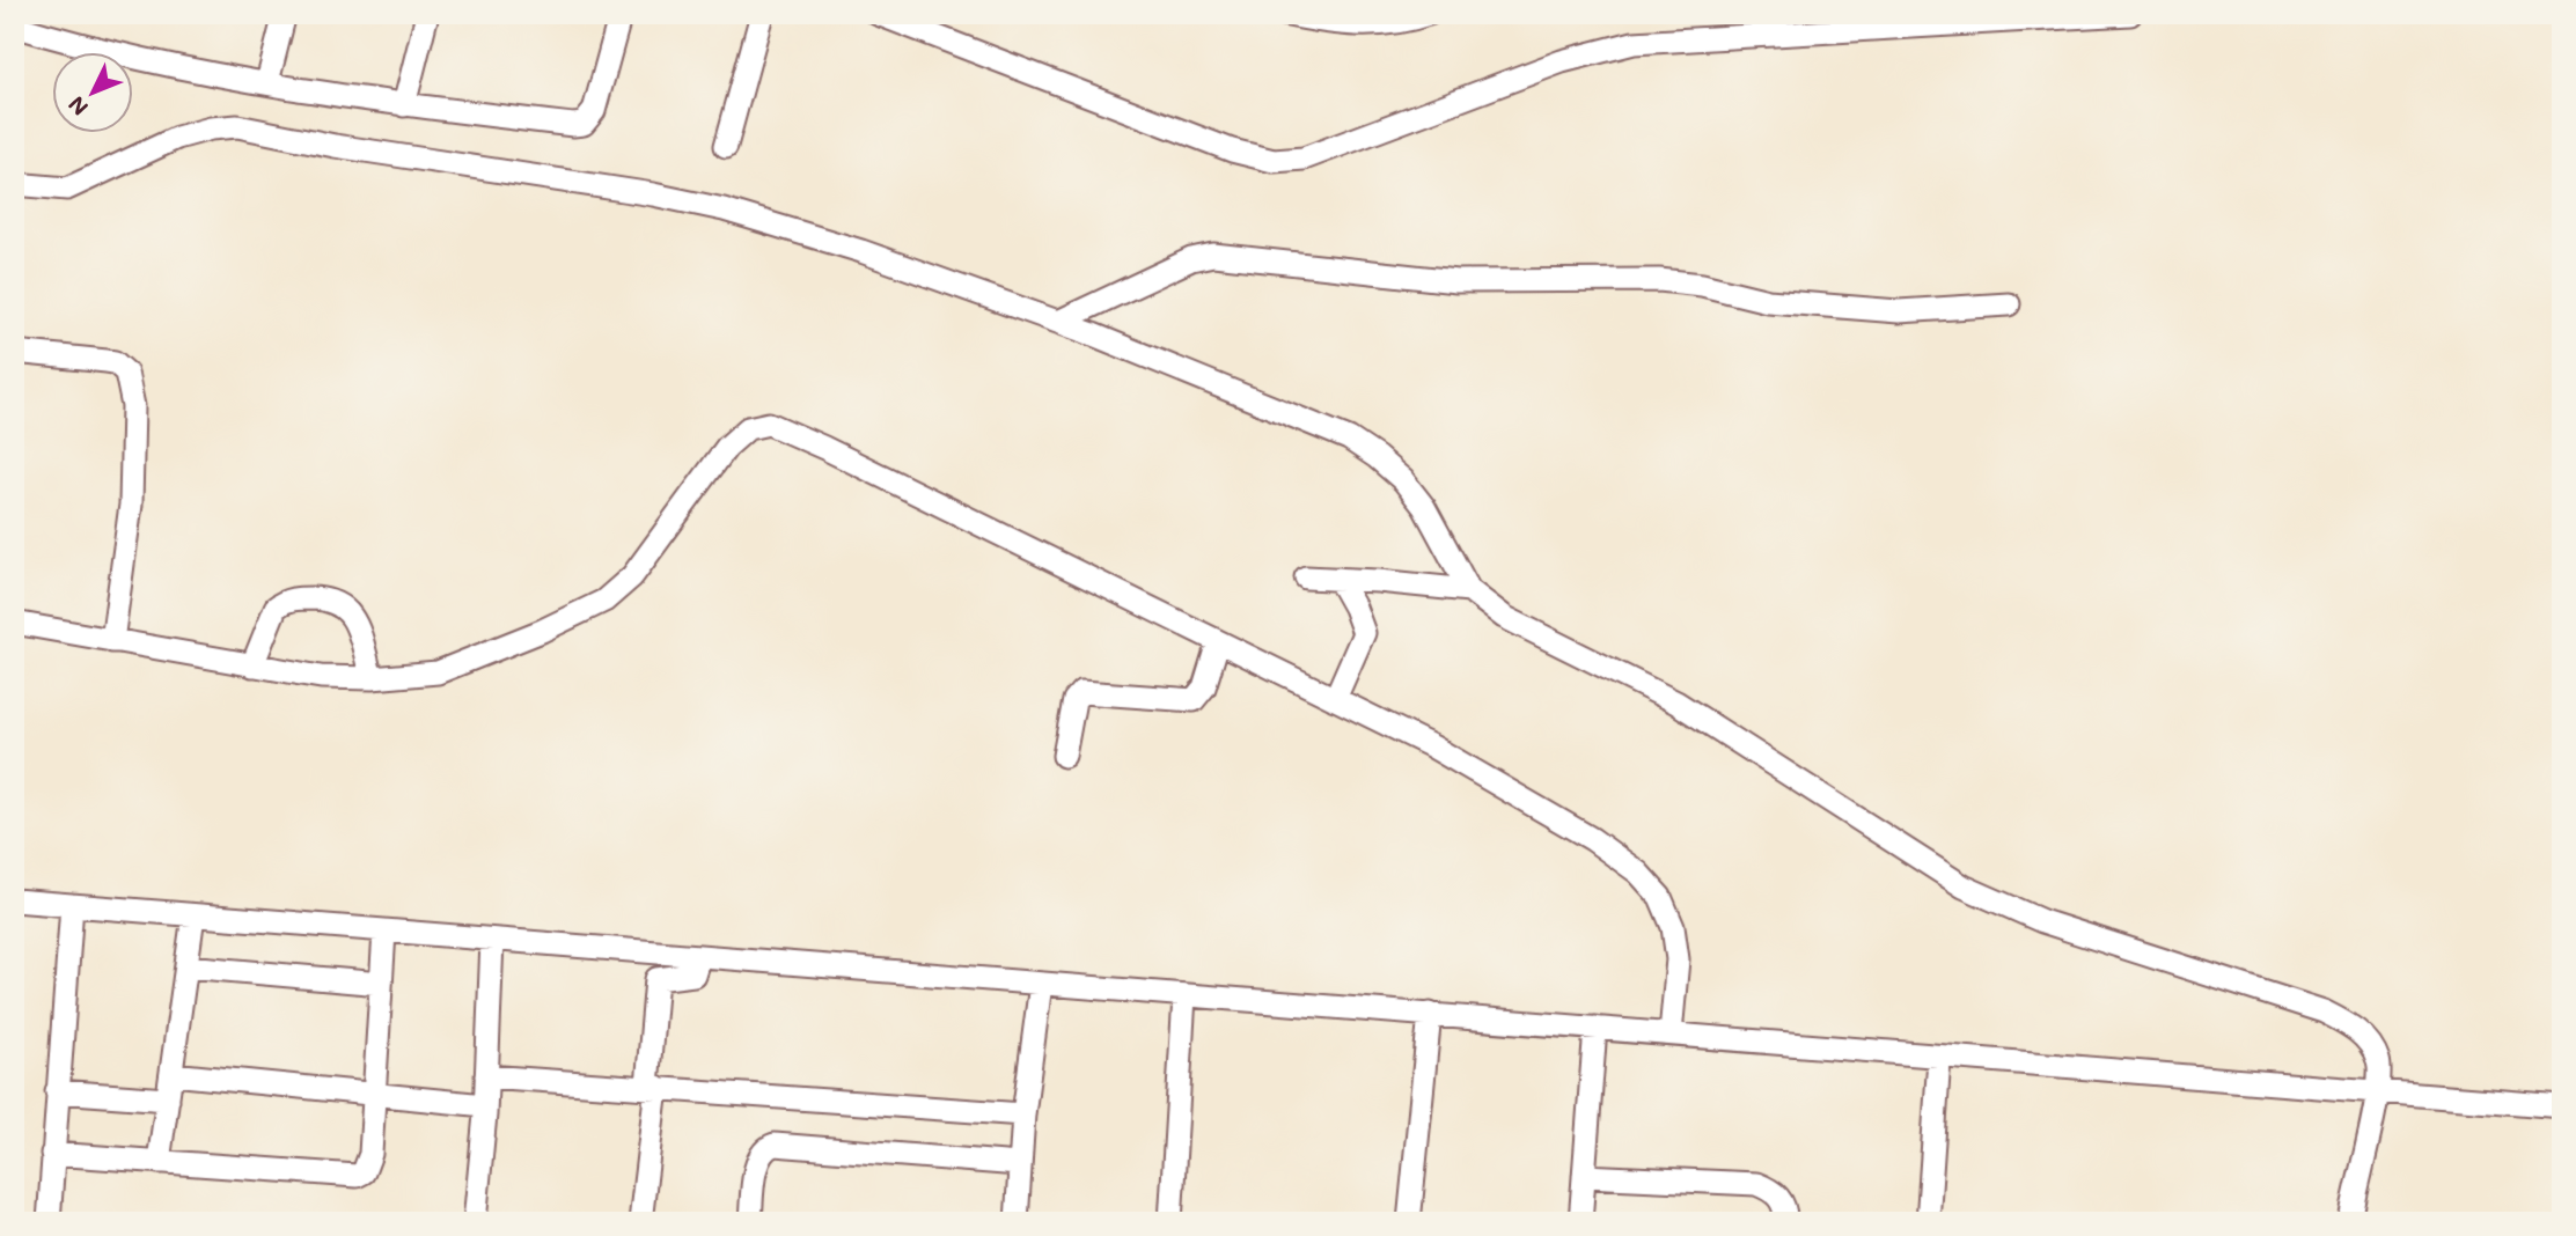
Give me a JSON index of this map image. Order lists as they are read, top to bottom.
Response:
{
  "north": "bottom left"
}
